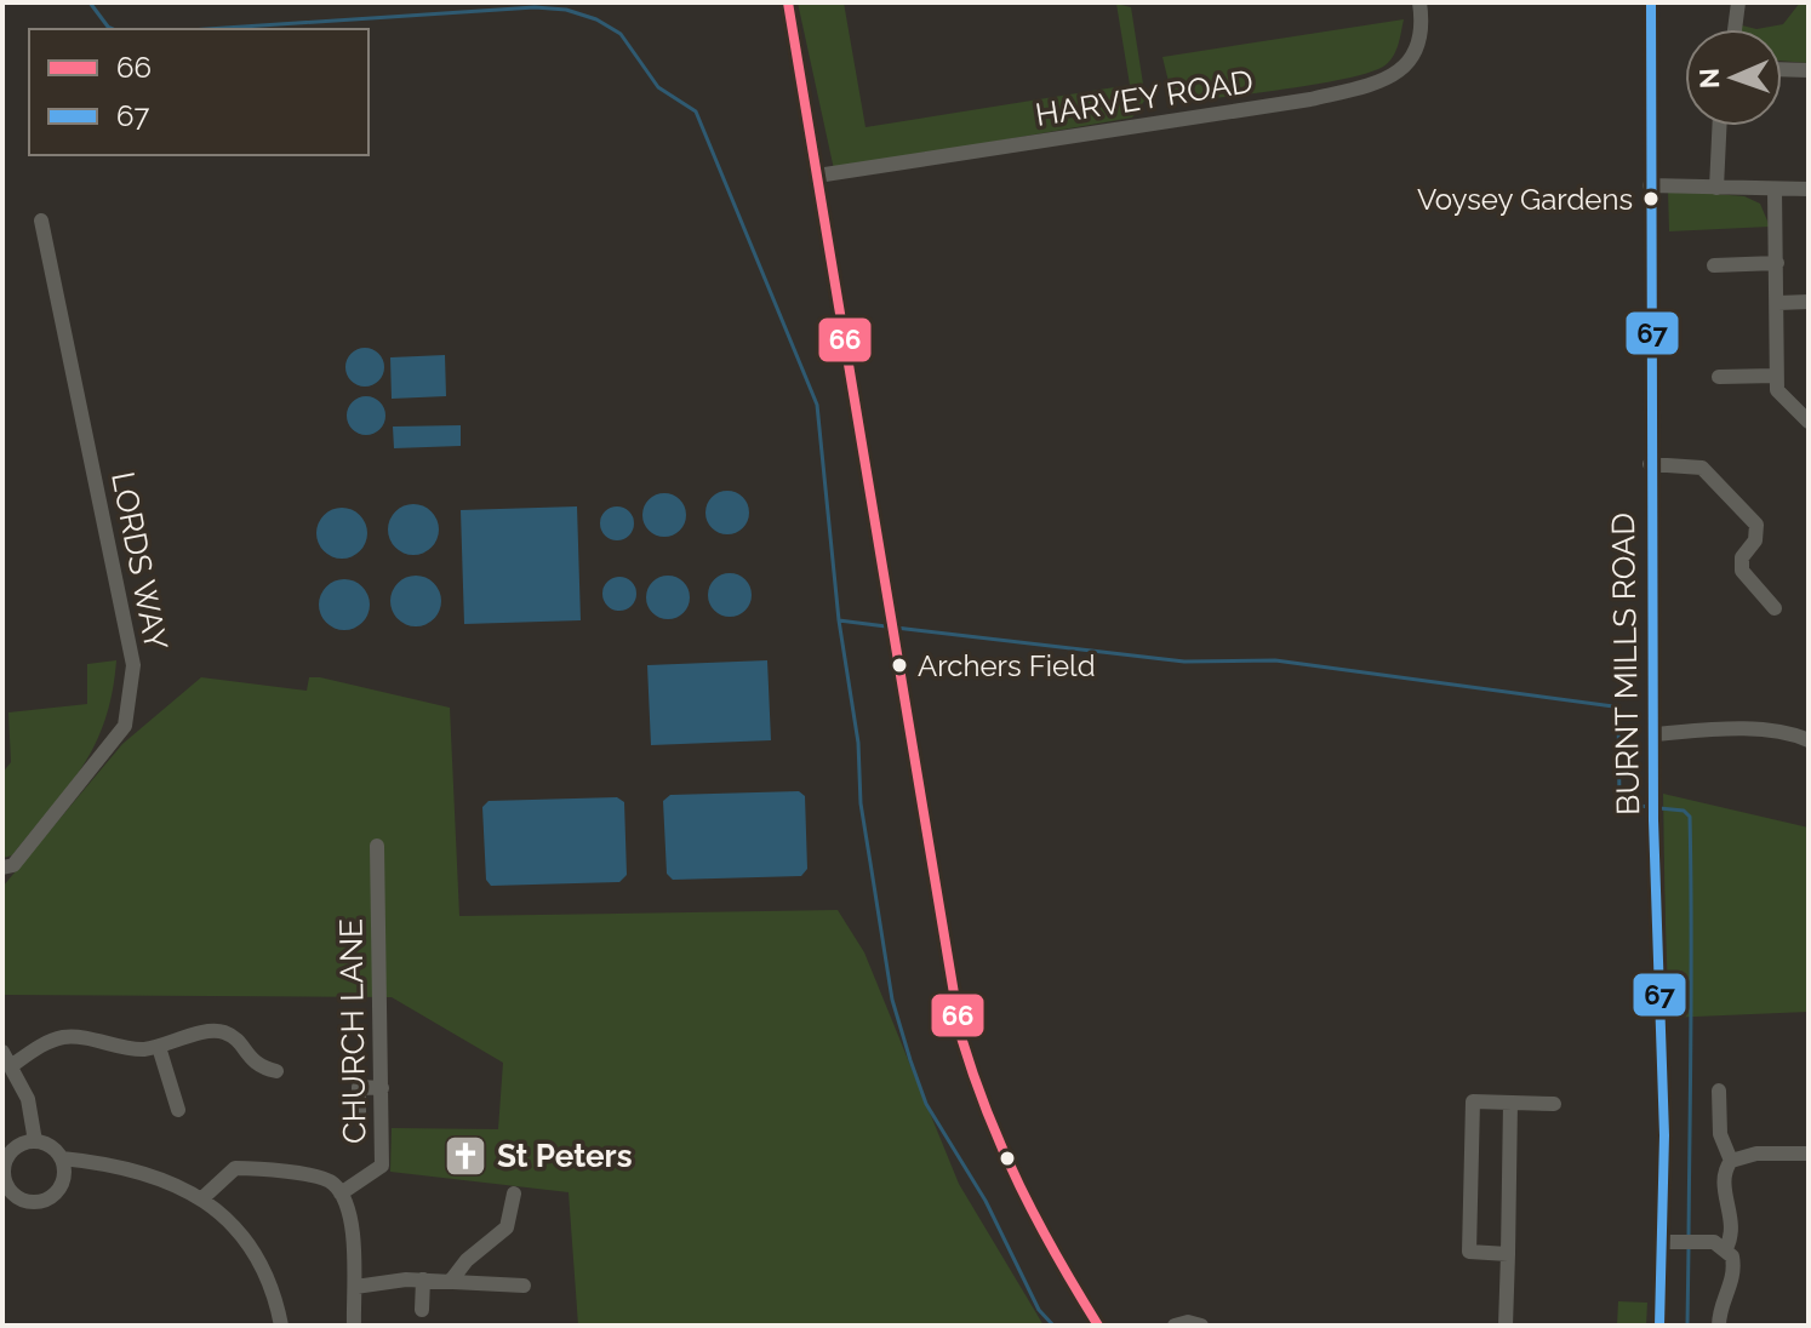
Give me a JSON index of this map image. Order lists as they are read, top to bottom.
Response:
{
  "streets": {
    "street": [
      "HARVEY ROAD",
      "LORDS WAY",
      "BURNT MILLS ROAD",
      "CHURCH LANE"
    ]
  },
  "places": {
    "other": ["Voysey Gardens", "Archers Field"],
    "church": ["St Peters"]
  },
  "lines": ["transit line 66", "transit line 67"],
  "legend": ["66", "67"],
  "north": "left"
}
